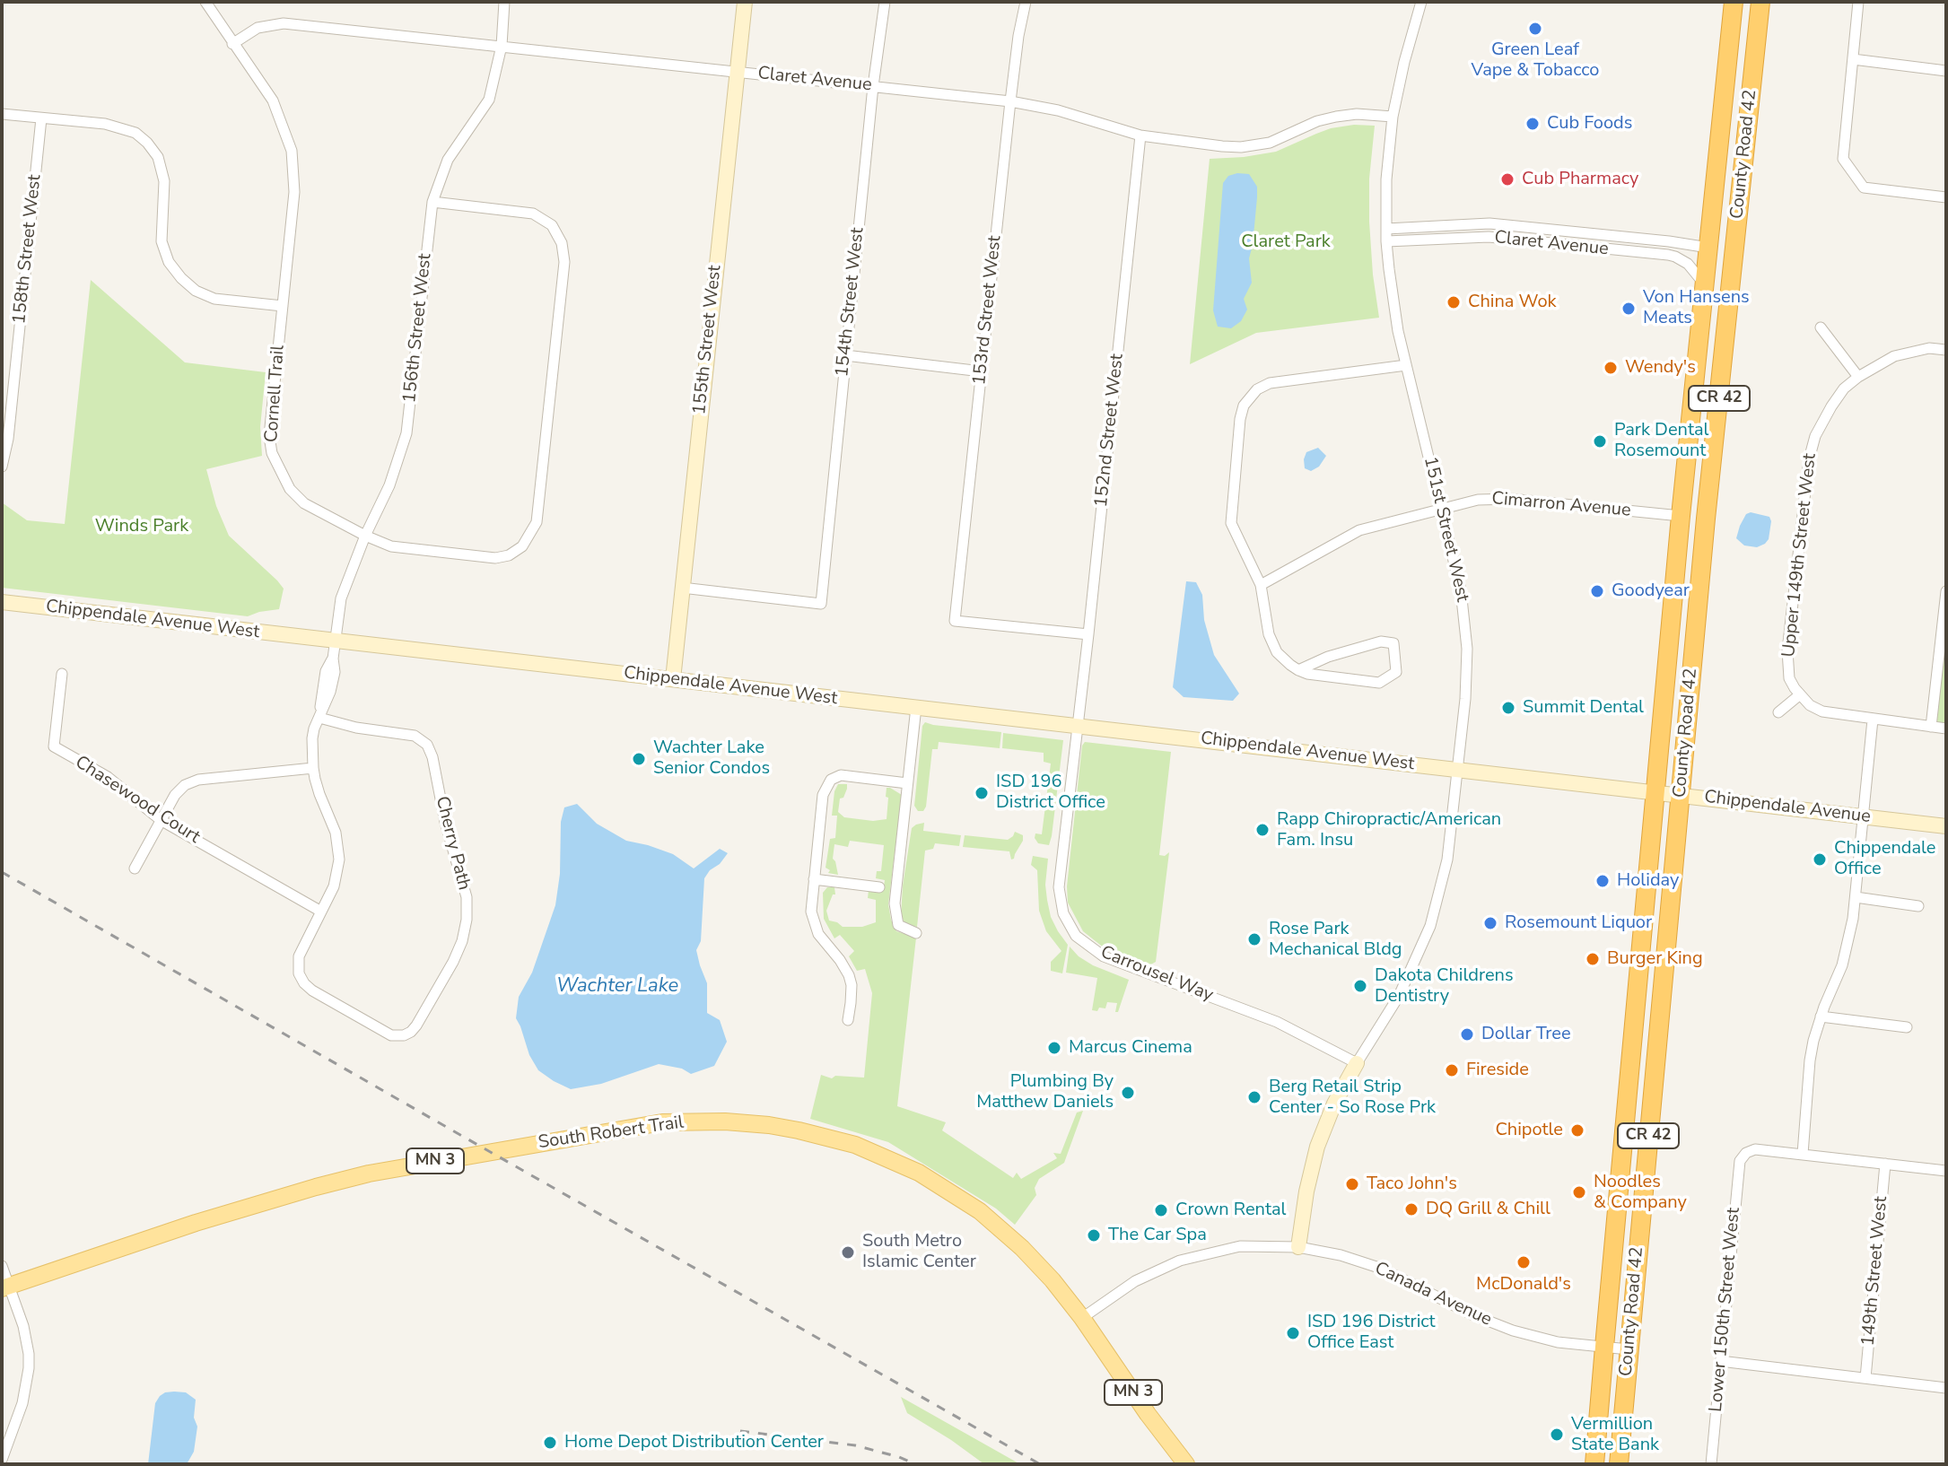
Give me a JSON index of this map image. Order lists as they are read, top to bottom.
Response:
{
  "streets": {
    "highway": ["County Road 42", "CR 42"],
    "main road": ["South Robert Trail", "MN 3"],
    "street": [
      "Claret Avenue",
      "158th Street West",
      "154th Street West",
      "153rd Street West",
      "156th Street West",
      "155th Street West",
      "Cornell Trail",
      "152nd Street West",
      "Cimarron Avenue",
      "151st Street West",
      "Upper 149th Street West",
      "Chippendale Avenue West",
      "Chasewood Court",
      "Chippendale Avenue",
      "Cherry Path",
      "Carrousel Way",
      "149th Street West",
      "Canada Avenue",
      "Lower 150th Street West"
    ]
  },
  "crossings": [
    ["Claret Avenue", "County Road 42"],
    ["Claret Avenue", "154th Street West"],
    ["Claret Avenue", "153rd Street West"],
    ["Claret Avenue", "156th Street West"],
    ["Claret Avenue", "155th Street West"],
    ["Claret Avenue", "Cornell Trail"],
    ["Claret Avenue", "152nd Street West"],
    ["Claret Avenue", "151st Street West"],
    ["County Road 42", "Cimarron Avenue"],
    ["County Road 42", "Chippendale Avenue"],
    ["County Road 42", "Canada Avenue"],
    ["154th Street West", "155th Street West"],
    ["153rd Street West", "152nd Street West"],
    ["156th Street West", "Cornell Trail"],
    ["156th Street West", "Chippendale Avenue West"],
    ["156th Street West", "Chasewood Court"],
    ["156th Street West", "Cherry Path"],
    ["155th Street West", "Chippendale Avenue West"],
    ["152nd Street West", "Chippendale Avenue West"],
    ["152nd Street West", "Carrousel Way"],
    ["Cimarron Avenue", "151st Street West"],
    ["151st Street West", "Chippendale Avenue West"],
    ["151st Street West", "Chippendale Avenue"],
    ["151st Street West", "Carrousel Way"],
    ["151st Street West", "Canada Avenue"],
    ["Chippendale Avenue West", "Chippendale Avenue"],
    ["Chippendale Avenue West", "Carrousel Way"],
    ["South Robert Trail", "Canada Avenue"]
  ],
  "water": ["Wachter Lake"],
  "parks": ["Claret Park", "Winds Park"],
  "places": [
    "Green Leaf Vape & Tobacco",
    "Cub Foods",
    "Cub Pharmacy",
    "China Wok",
    "Von Hansens Meats",
    "Wendy's",
    "Park Dental Rosemount",
    "Goodyear",
    "Summit Dental",
    "Wachter Lake Senior Condos",
    "ISD 196 District Office",
    "Rapp Chiropractic/American Fam. Insu",
    "Chippendale Office",
    "Holiday",
    "Rosemount Liquor",
    "Rose Park Mechanical Bldg",
    "Burger King",
    "Dakota Childrens Dentistry",
    "Dollar Tree",
    "Marcus Cinema",
    "Fireside",
    "Plumbing By Matthew Daniels",
    "Berg Retail Strip Center - So Rose Prk",
    "Chipotle",
    "Taco John's",
    "Noodles & Company",
    "DQ Grill & Chill",
    "Crown Rental",
    "The Car Spa",
    "South Metro Islamic Center",
    "McDonald's",
    "ISD 196 District Office East",
    "Vermillion State Bank",
    "Home Depot Distribution Center"
  ]
}
